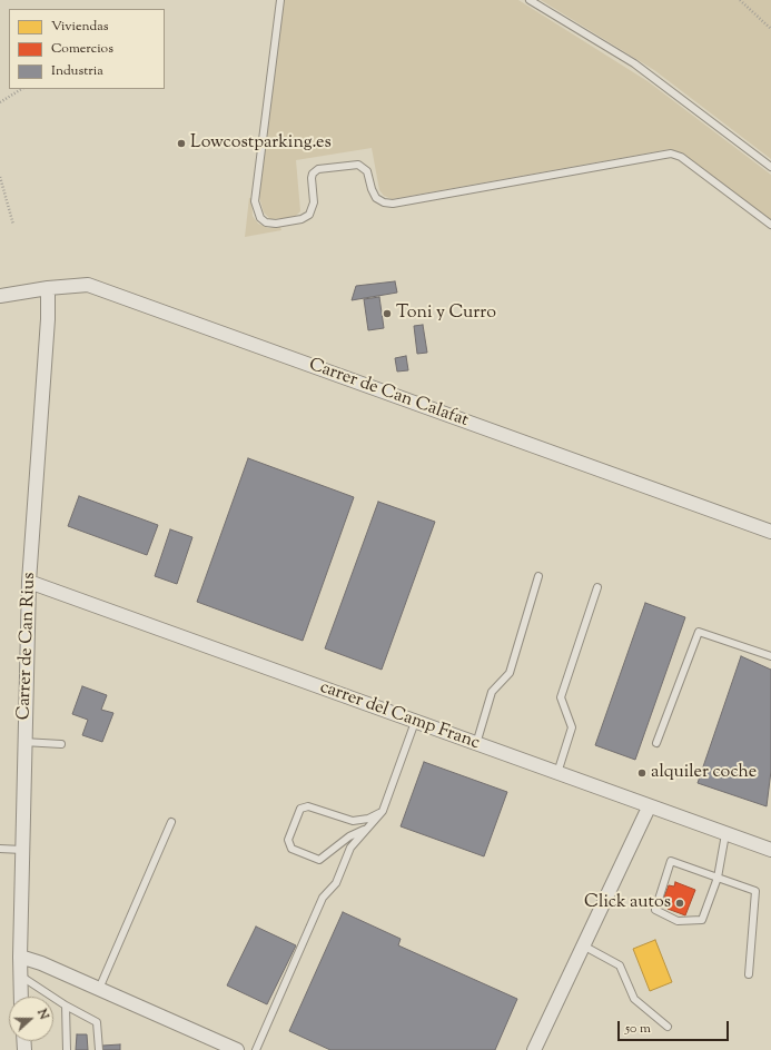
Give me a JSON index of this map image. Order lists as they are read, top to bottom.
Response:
{
  "streets": {
    "street": ["Carrer de Can Calafat", "Carrer de Can Rius", "carrer del Camp Franc"]
  },
  "crossings": [
    ["Carrer de Can Calafat", "Carrer de Can Rius"],
    ["Carrer de Can Rius", "carrer del Camp Franc"]
  ],
  "places": [
    "Lowcostparking.es",
    "Toni y Curro",
    "alquiler coche",
    "Click autos"
  ],
  "legend": ["Viviendas", "Comercios", "Industria"],
  "scale_bar": "50 m",
  "north": "right"
}
